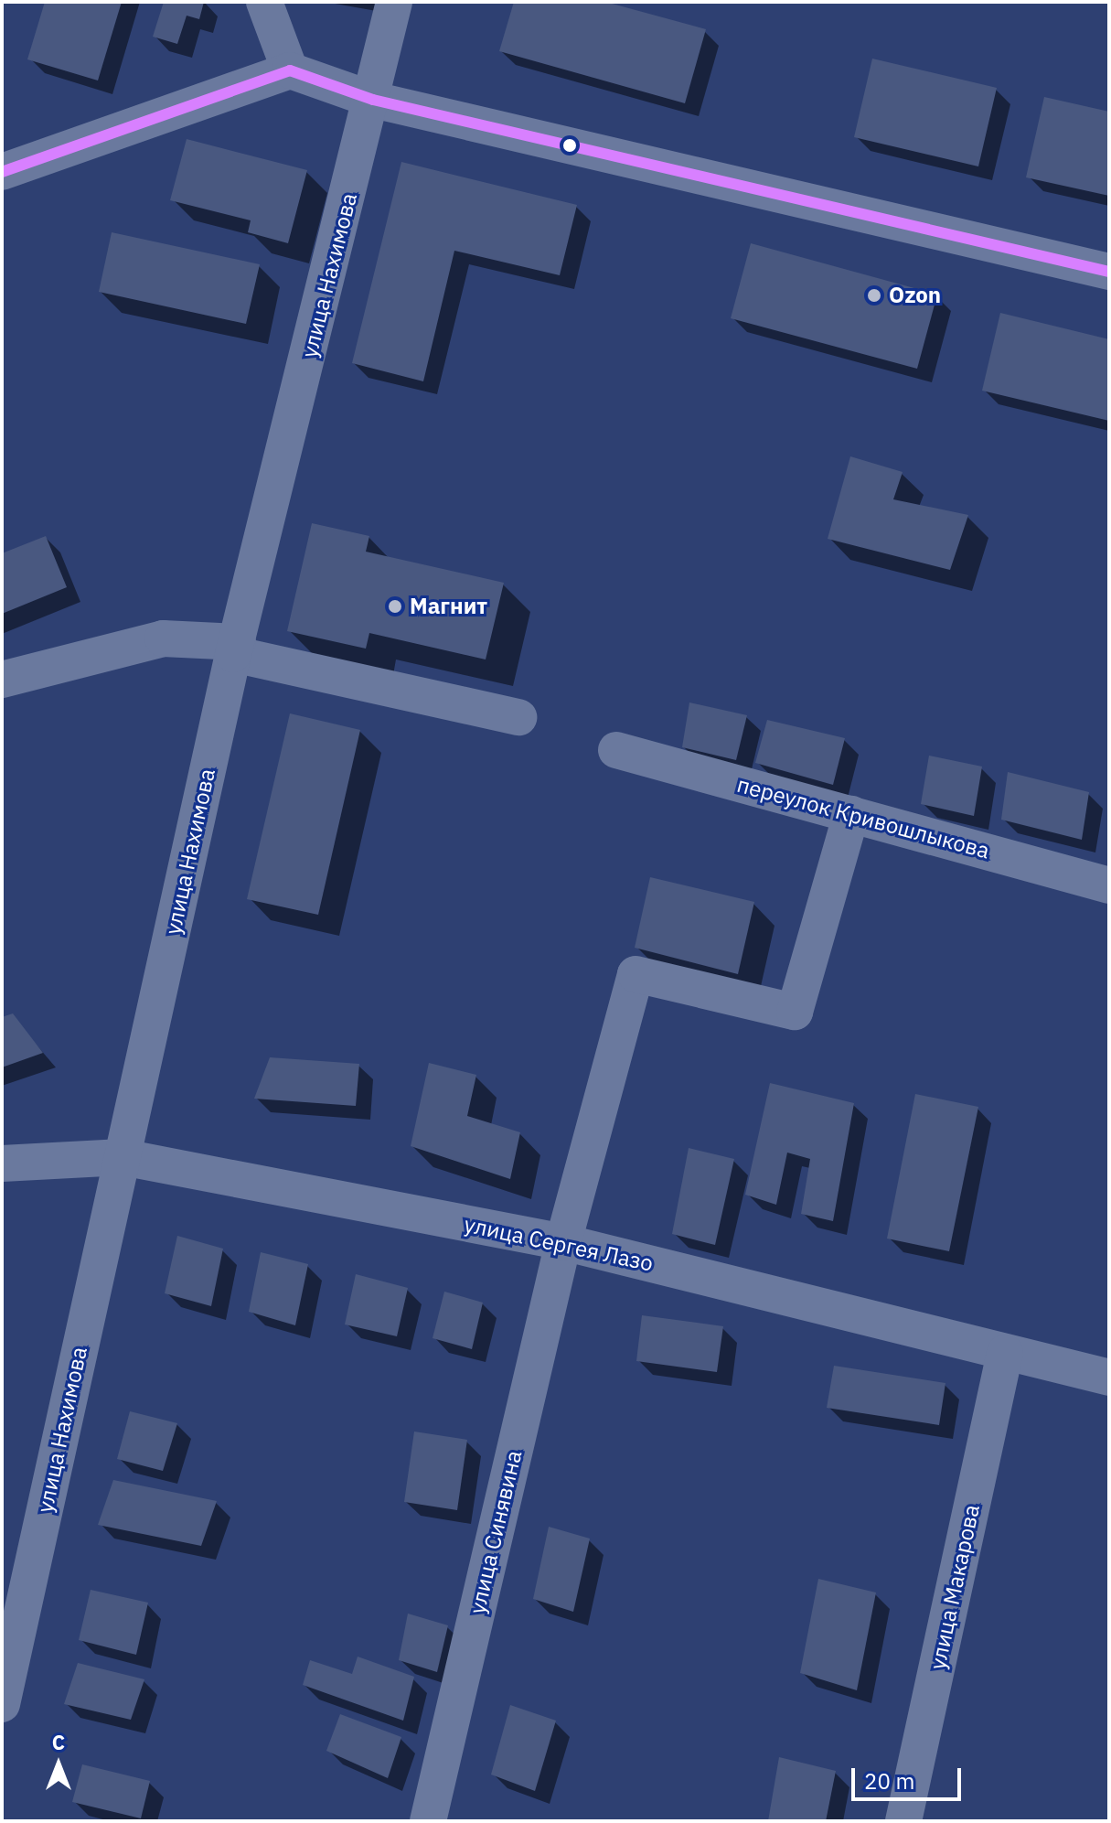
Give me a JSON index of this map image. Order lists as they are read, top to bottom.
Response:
{
  "streets": {
    "street": [
      "улица Нахимова",
      "переулок Кривошлыкова",
      "улица Сергея Лазо",
      "улица Синявина",
      "улица Макарова"
    ]
  },
  "crossings": [
    ["улица Нахимова", "улица Сергея Лазо"],
    ["переулок Кривошлыкова", "улица Синявина"],
    ["улица Сергея Лазо", "улица Синявина"],
    ["улица Сергея Лазо", "улица Макарова"]
  ],
  "places": ["Ozon", "Магнит"],
  "scale_bar": "20 m",
  "north": "top"
}
